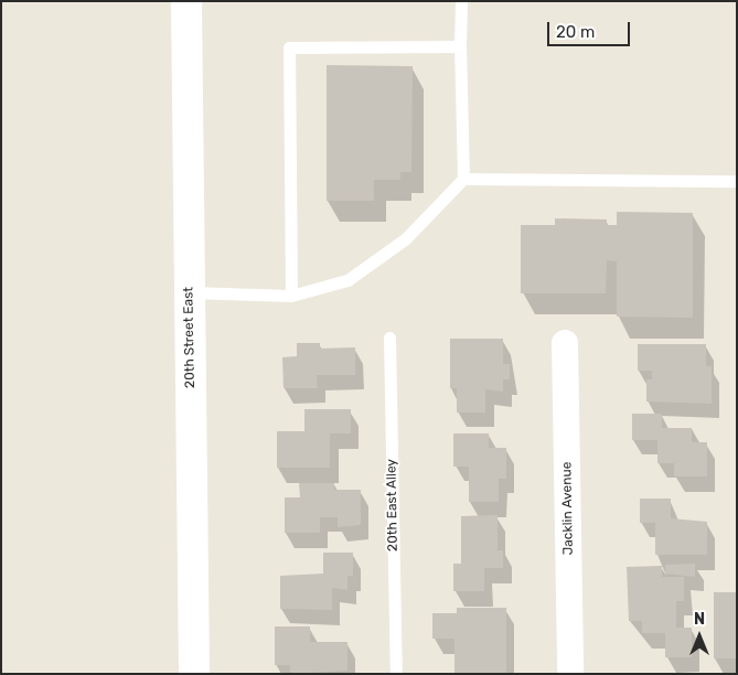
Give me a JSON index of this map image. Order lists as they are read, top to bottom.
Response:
{
  "streets": {
    "street": ["20th Street East", "Jacklin Avenue"],
    "lane": ["20th East Alley"]
  },
  "scale_bar": "20 m",
  "north": "top"
}
